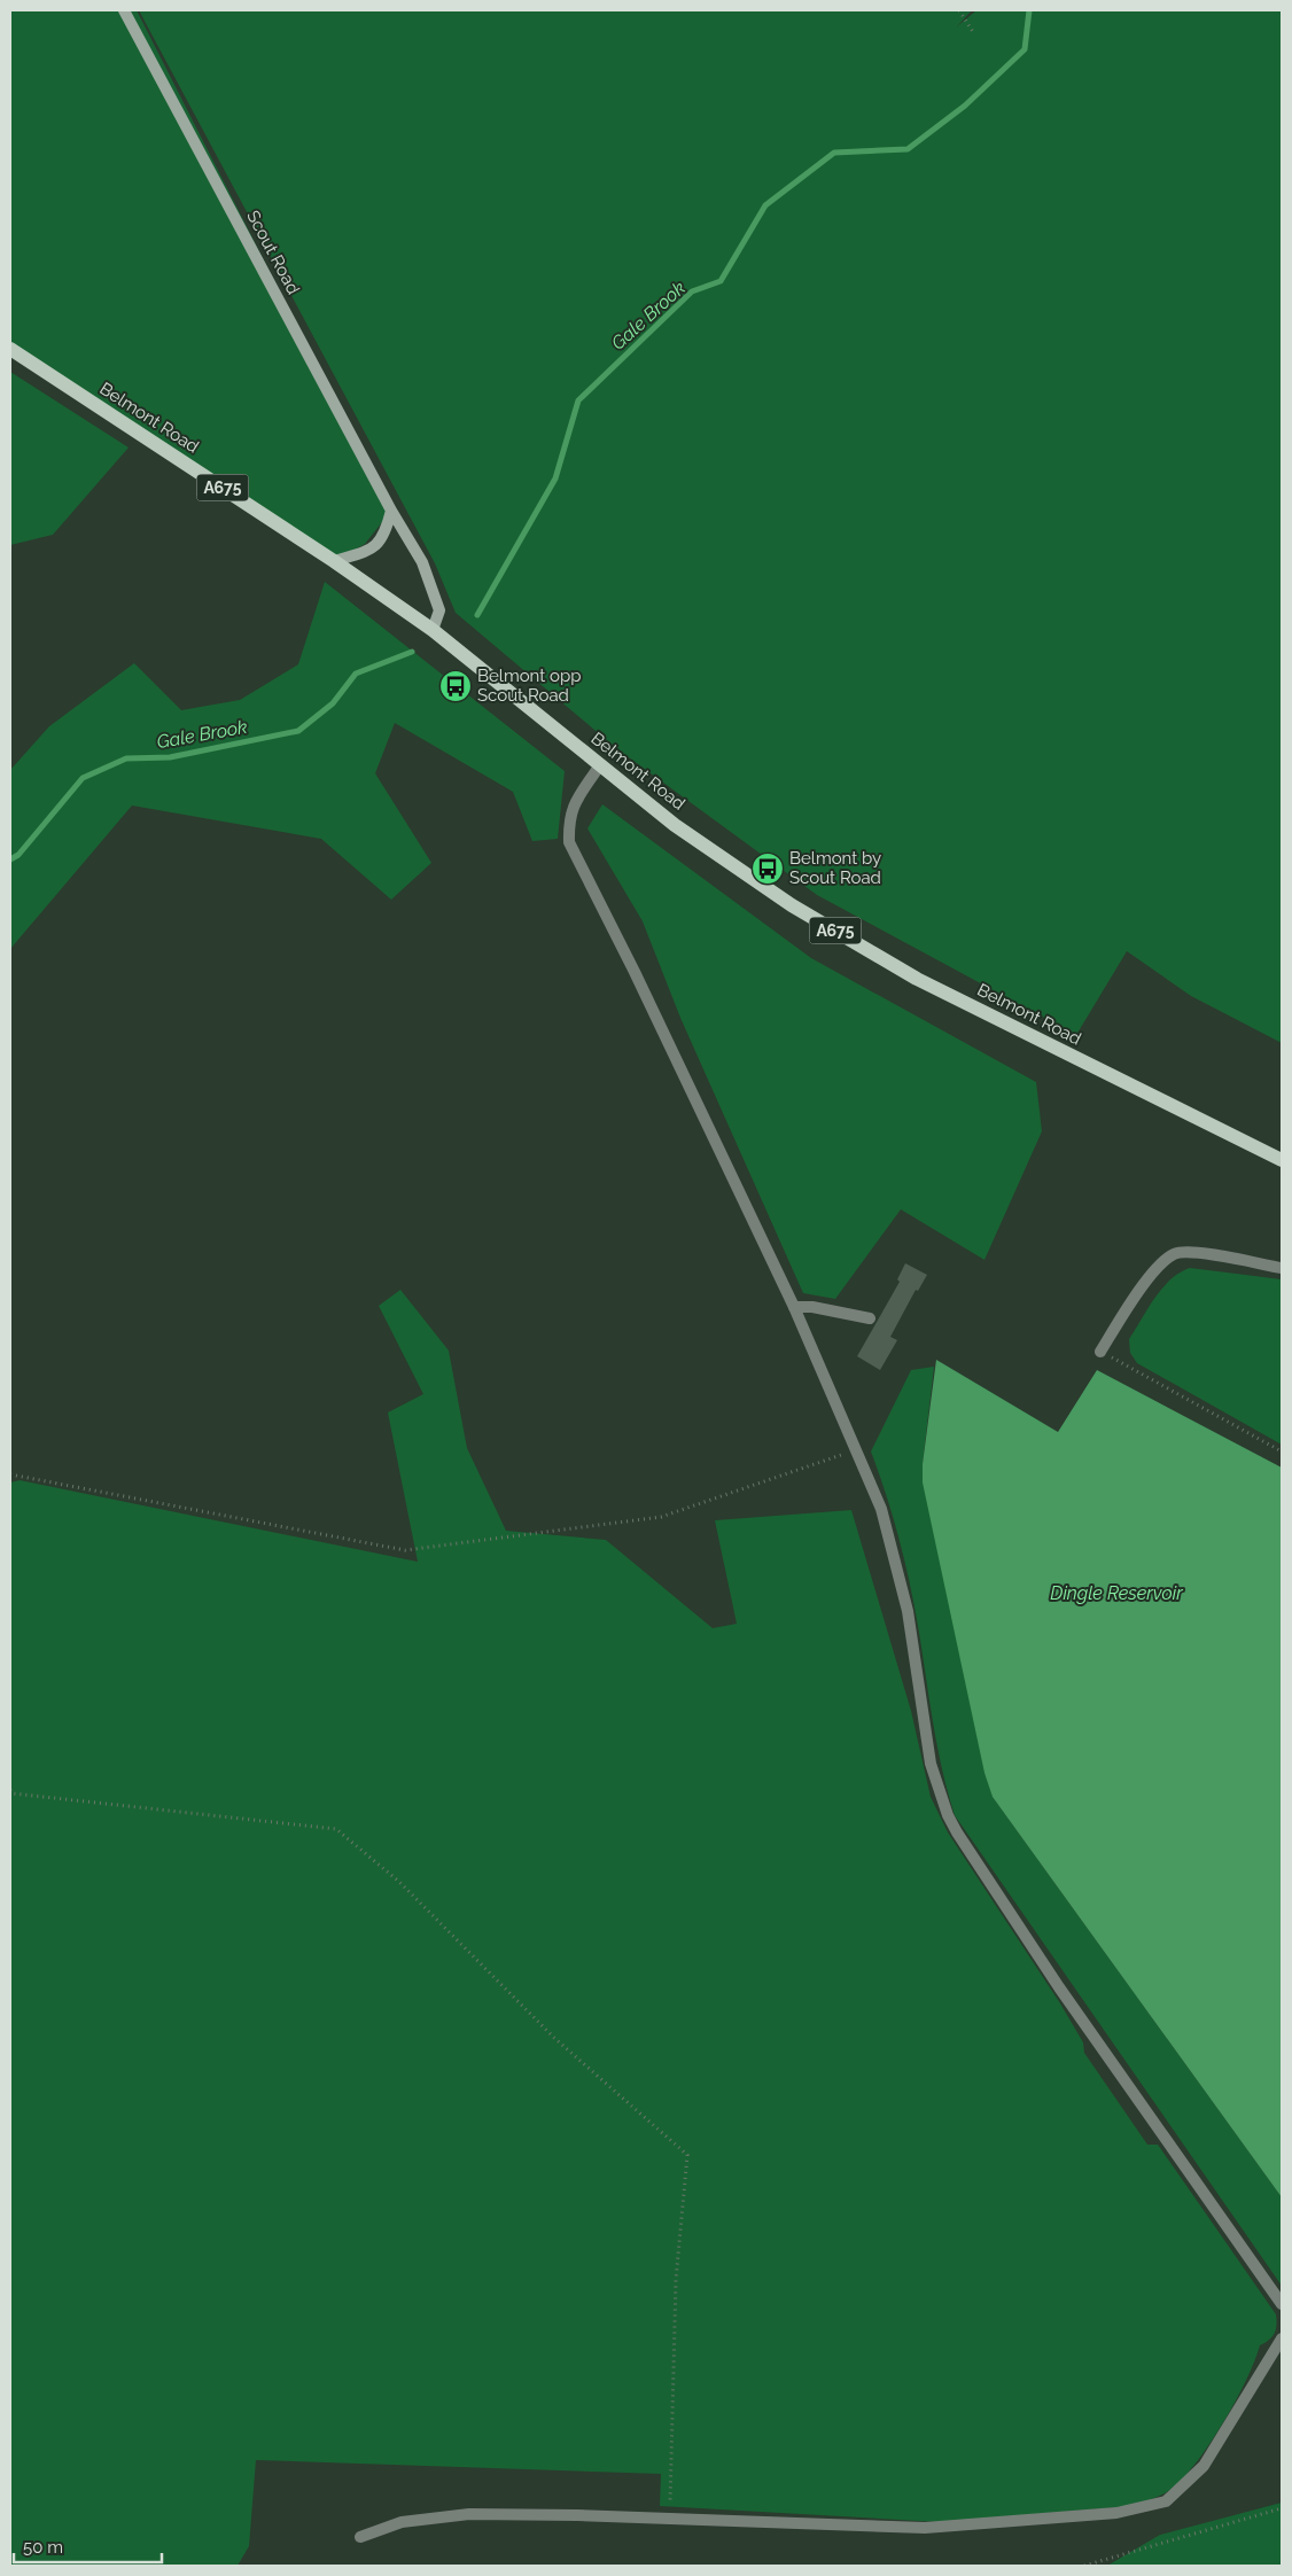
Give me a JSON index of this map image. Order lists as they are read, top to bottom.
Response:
{
  "streets": {
    "main road": ["Belmont Road", "A675"],
    "street": ["Scout Road"]
  },
  "crossings": [
    ["Scout Road", "Belmont Road"]
  ],
  "water": ["Gale Brook", "Dingle Reservoir"],
  "places": {
    "bus stop": ["Belmont opp Scout Road", "Belmont by Scout Road"]
  },
  "scale_bar": "50 m"
}
